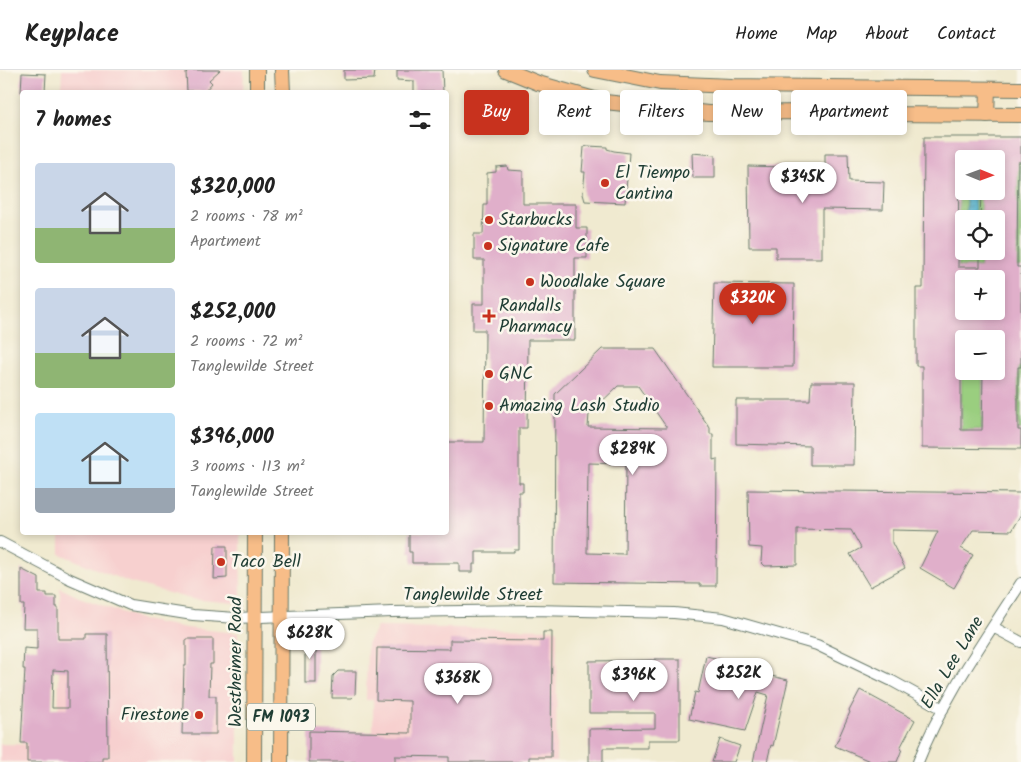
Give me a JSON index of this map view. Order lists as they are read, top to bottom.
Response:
{
  "streets": {
    "main road": ["Westheimer Road", "FM 1093"],
    "street": ["Tanglewilde Street", "Ella Lee Lane"]
  },
  "crossings": [
    ["Tanglewilde Street", "Westheimer Road"],
    ["Tanglewilde Street", "Ella Lee Lane"],
    ["Tanglewilde Street", "FM 1093"]
  ],
  "places": {
    "other": [
      "El Tiempo Cantina",
      "Starbucks",
      "Signature Cafe",
      "Woodlake Square",
      "GNC",
      "Amazing Lash Studio",
      "Taco Bell",
      "Firestone"
    ],
    "health": ["Randalls Pharmacy"]
  },
  "north": "right",
  "page": {
    "header": "Keyplace",
    "nav": [
      "Home",
      "Map",
      "About",
      "Contact"
    ],
    "chip": [
      "Buy",
      "Rent",
      "Filters",
      "New",
      "Apartment"
    ],
    "heading": "7 homes",
    "map_buttons": ["+", "−"],
    "list": [
      {
        "name": "$320,000",
        "note": "2 rooms · 78 m² · Apartment"
      },
      {
        "name": "$252,000",
        "note": "2 rooms · 72 m² · Tanglewilde Street"
      },
      {
        "name": "$396,000",
        "note": "3 rooms · 113 m² · Tanglewilde Street"
      }
    ],
    "price": [
      "$345K",
      "$320K",
      "$289K",
      "$628K",
      "$252K",
      "$396K",
      "$368K"
    ]
  }
}
